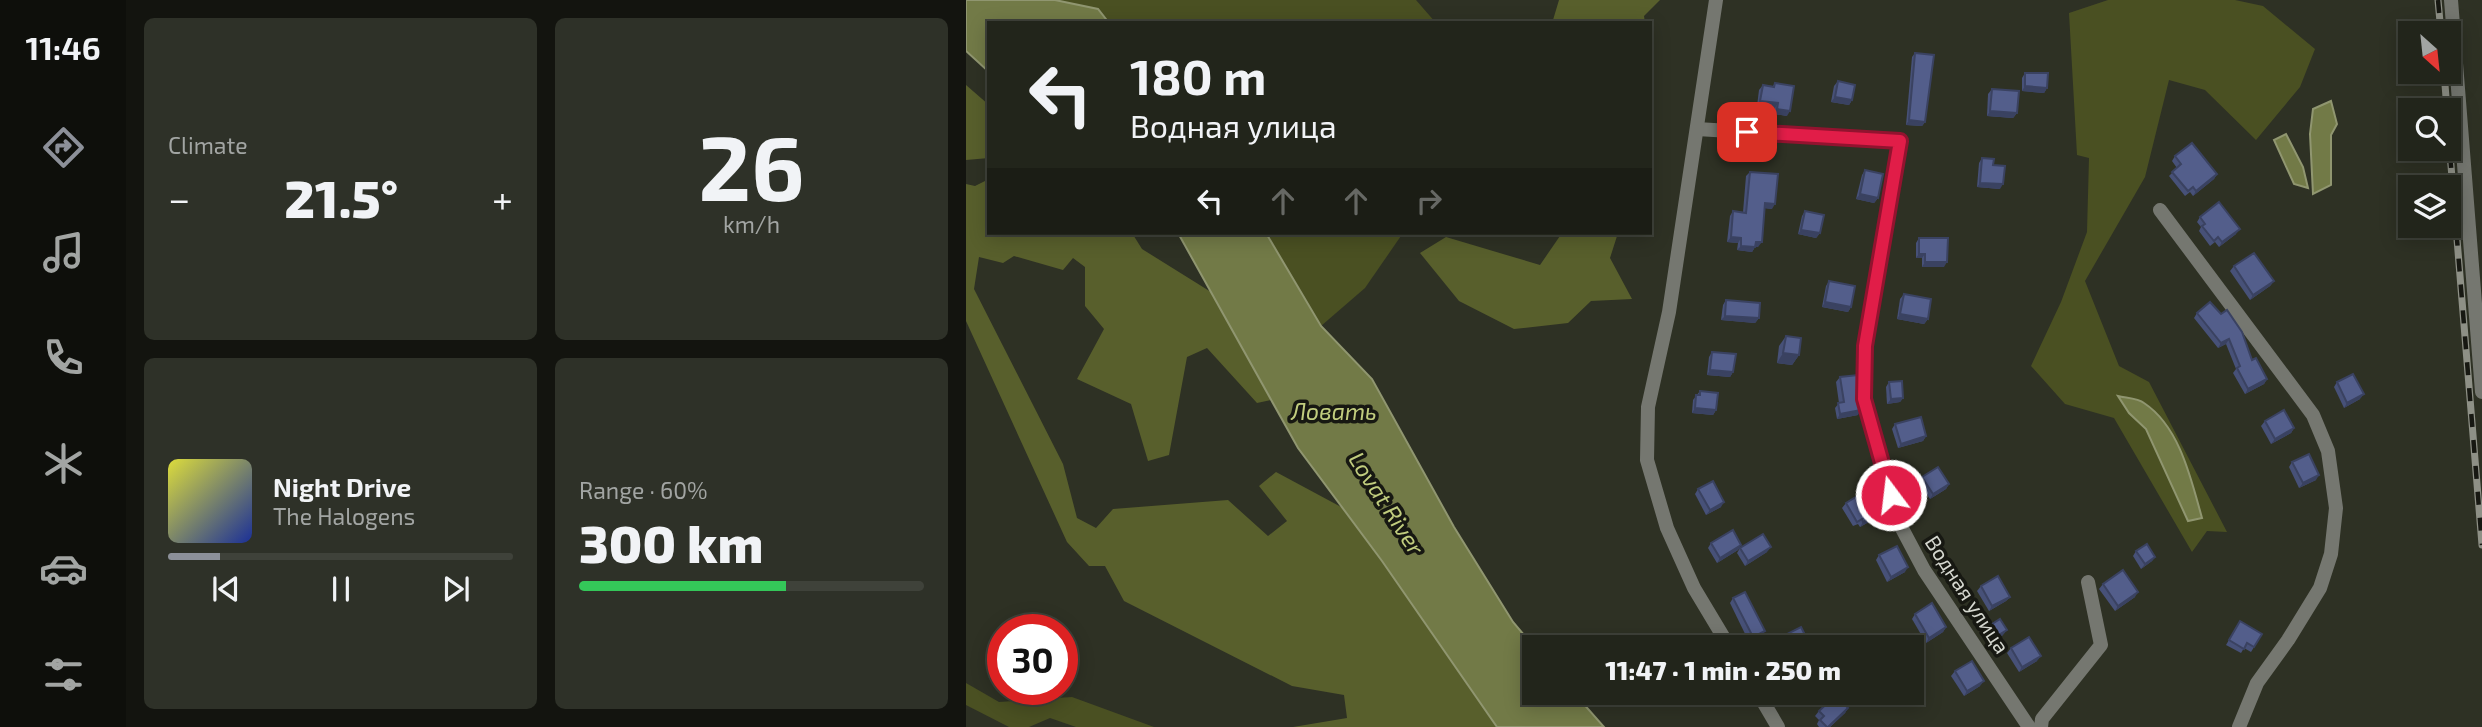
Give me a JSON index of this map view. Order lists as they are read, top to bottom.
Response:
{
  "streets": {
    "street": ["Водная улица"]
  },
  "water": ["Ловать", "Lovat River"],
  "north": "bottom right",
  "page": {
    "tabs": "11:46",
    "tile": [
      "Climate",
      ["26", "km/h"],
      ["Range · 60%", "300 km"]
    ],
    "turn": ["180 m", "Водная улица"],
    "heat": ["−", "21.5°", "+"],
    "song": ["Night Drive", "The Halogens"],
    "limit": "30",
    "trip": "11:47 · 1 min · 250 m"
  }
}
